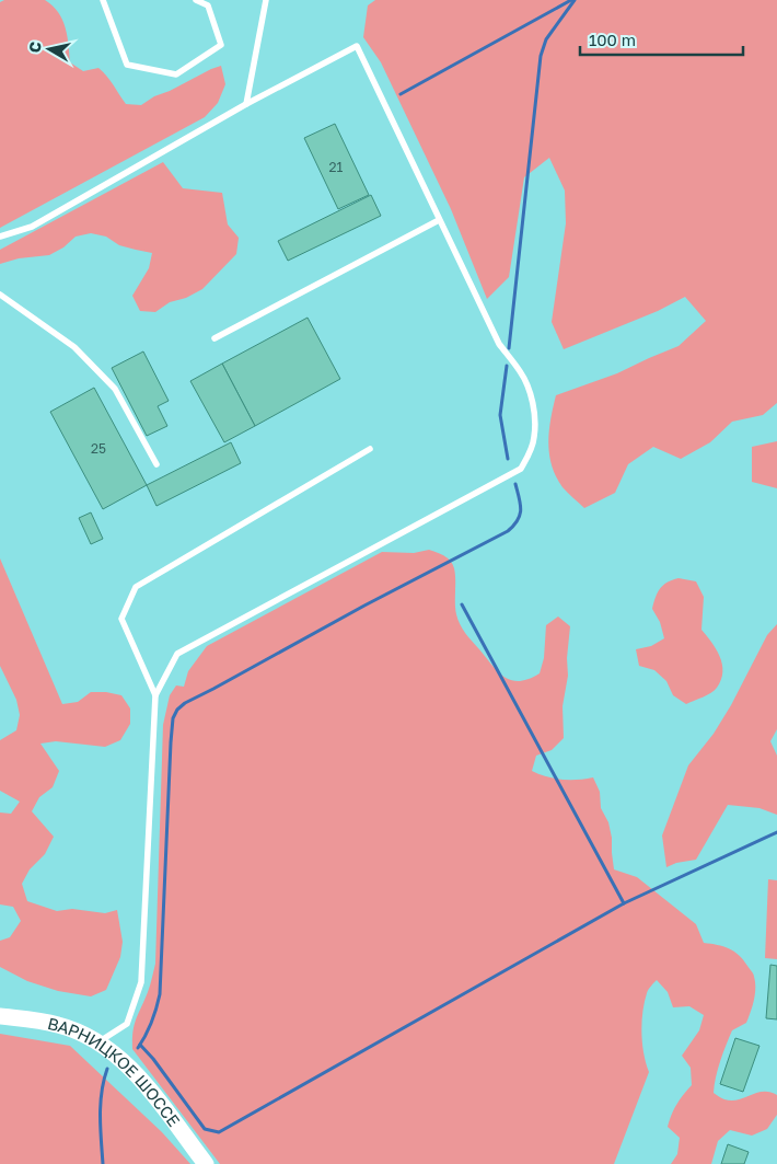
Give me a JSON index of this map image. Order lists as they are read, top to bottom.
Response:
{
  "streets": {
    "street": ["ВАРНИЦКОЕ ШОССЕ"]
  },
  "house_numbers": ["21", "25"],
  "scale_bar": "100 m",
  "north": "left"
}
